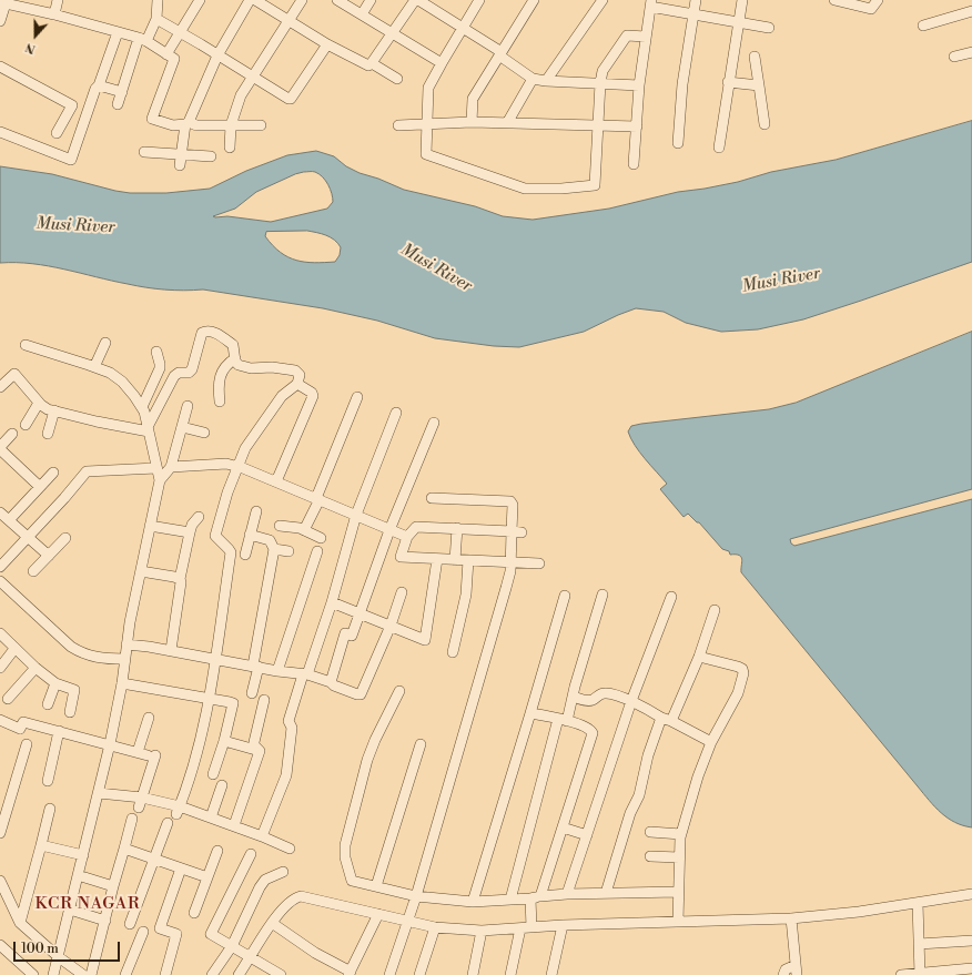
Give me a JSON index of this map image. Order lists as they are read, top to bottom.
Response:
{
  "districts": ["KCR NAGAR"],
  "water": ["Musi River"],
  "scale_bar": "100 m",
  "north": "bottom"
}
